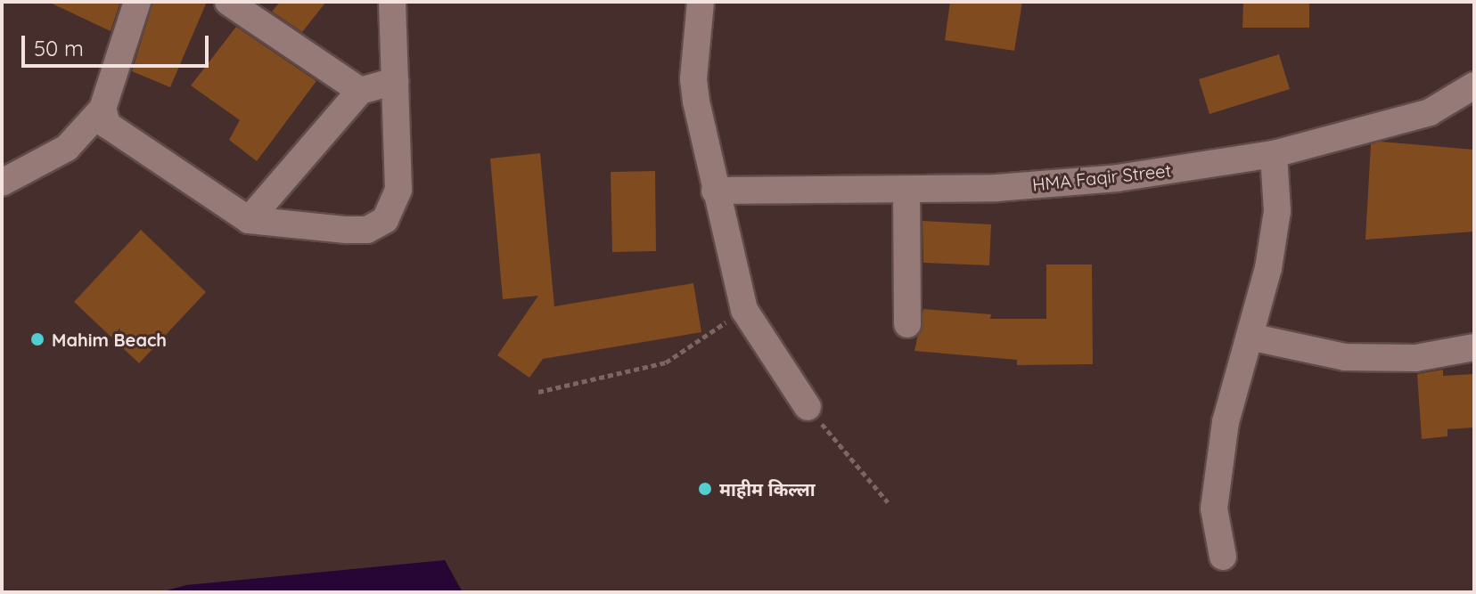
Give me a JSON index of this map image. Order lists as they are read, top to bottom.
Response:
{
  "streets": {
    "street": ["HMA Faqir Street"]
  },
  "places": ["Mahim Beach", "माहीम किल्ला"],
  "scale_bar": "50 m"
}
